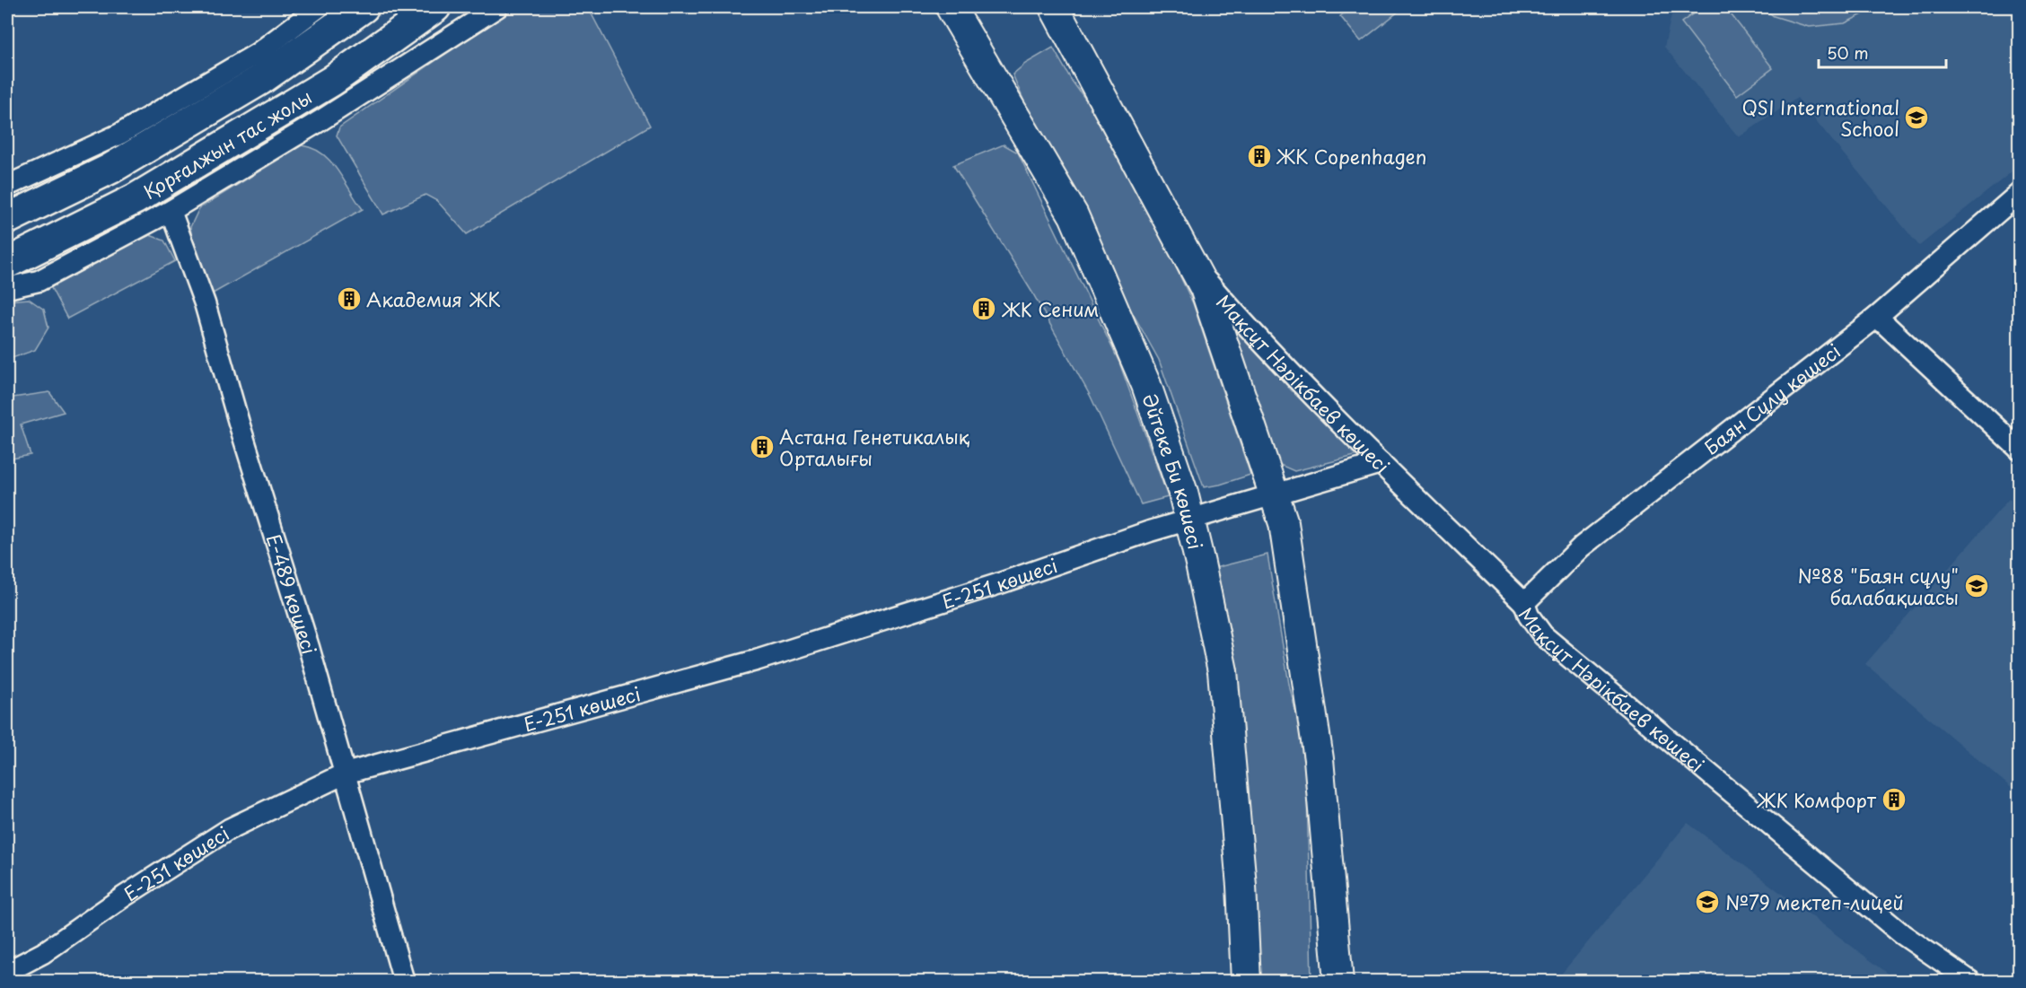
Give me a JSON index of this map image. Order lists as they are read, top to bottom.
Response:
{
  "streets": {
    "main road": ["Қорғалжын тас жолы"],
    "street": [
      "Мақсұт Нәрікбаев көшесі",
      "Баян Сұлу көшесі",
      "Әйтеке Би көшесі",
      "Е-251 көшесі",
      "Е-489 көшесі"
    ]
  },
  "crossings": [
    ["Мақсұт Нәрікбаев көшесі", "Баян Сұлу көшесі"],
    ["Мақсұт Нәрікбаев көшесі", "Е-251 көшесі"],
    ["Әйтеке Би көшесі", "Е-251 көшесі"],
    ["Е-251 көшесі", "Е-489 көшесі"]
  ],
  "places": {
    "school or university": ["QSI International School", "№88 \"Баян сұлу\" балабақшасы", "№79 мектеп-лицей"],
    "building": [
      "ЖК Copenhagen",
      "Академия ЖК",
      "ЖК Сеним",
      "Астана Генетикалық Орталығы",
      "ЖК Комфорт"
    ]
  },
  "scale_bar": "50 m"
}
